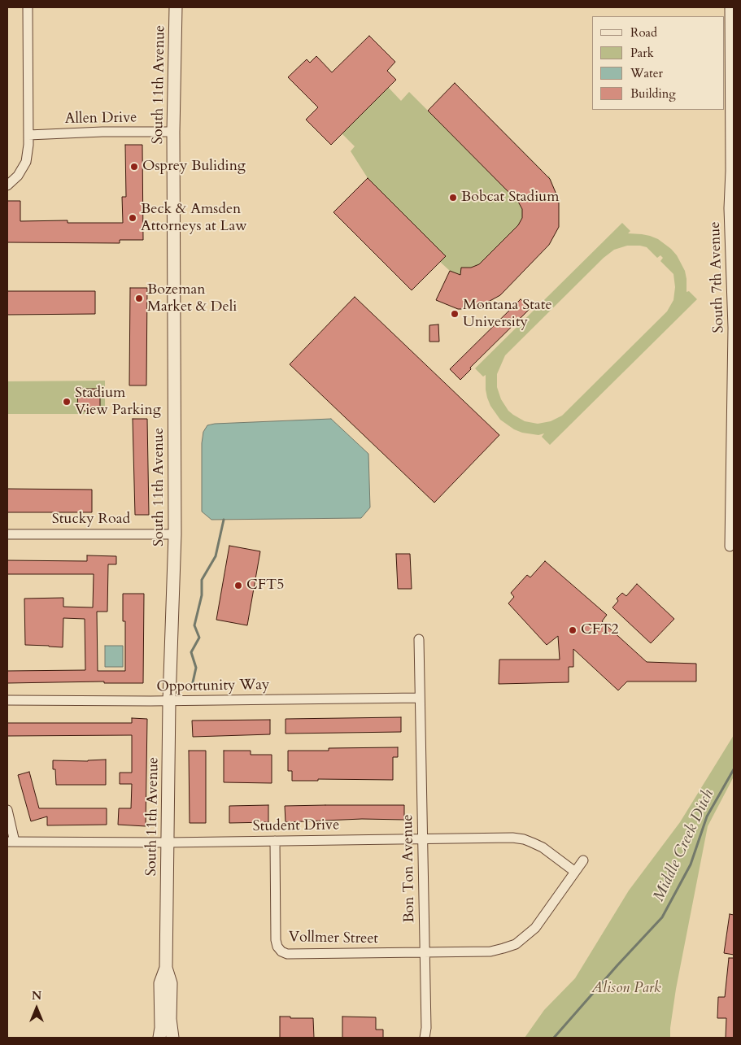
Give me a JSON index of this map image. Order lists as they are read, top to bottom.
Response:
{
  "streets": {
    "street": [
      "South 11th Avenue",
      "Allen Drive",
      "South 7th Avenue",
      "Stucky Road",
      "Opportunity Way",
      "Student Drive",
      "Bon Ton Avenue",
      "Vollmer Street"
    ]
  },
  "crossings": [
    ["South 11th Avenue", "Allen Drive"],
    ["South 11th Avenue", "Stucky Road"],
    ["South 11th Avenue", "Opportunity Way"],
    ["South 11th Avenue", "Student Drive"],
    ["Opportunity Way", "Bon Ton Avenue"],
    ["Student Drive", "Bon Ton Avenue"],
    ["Student Drive", "Vollmer Street"],
    ["Bon Ton Avenue", "Vollmer Street"]
  ],
  "water": ["Middle Creek Ditch"],
  "parks": ["Alison Park"],
  "places": [
    "Osprey Buliding",
    "Bobcat Stadium",
    "Beck & Amsden Attorneys at Law",
    "Bozeman Market & Deli",
    "Montana State University",
    "Stadium View Parking",
    "CFT5",
    "CFT2"
  ],
  "legend": [
    "Road",
    "Park",
    "Water",
    "Building"
  ],
  "north": "top"
}
